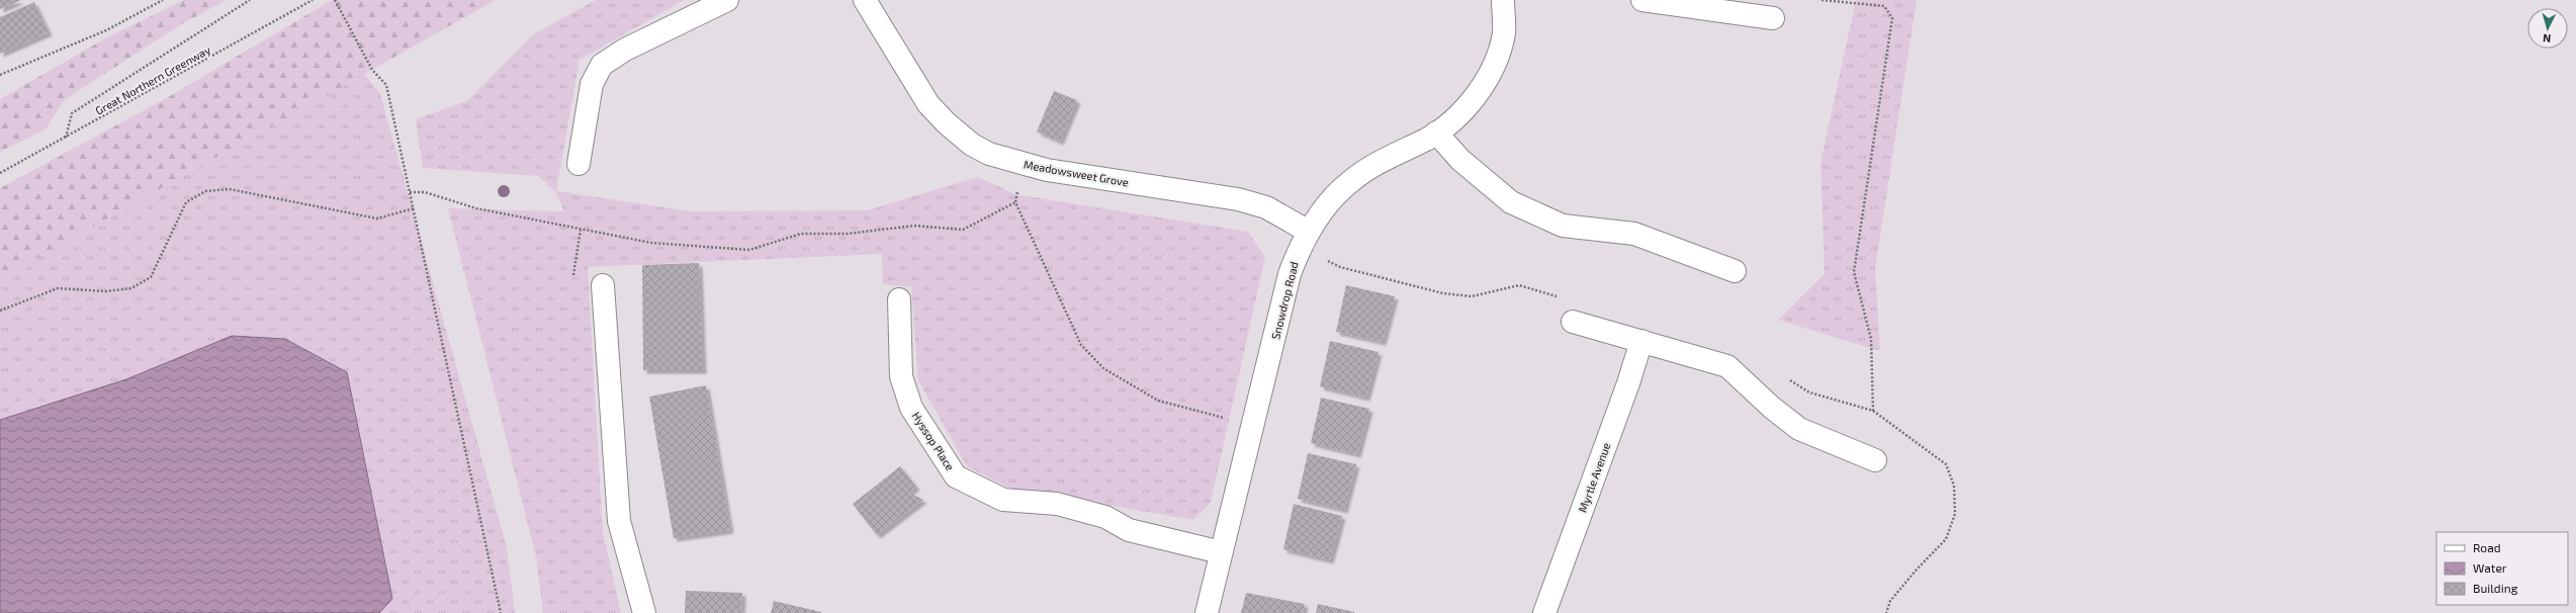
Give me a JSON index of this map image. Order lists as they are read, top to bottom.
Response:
{
  "streets": {
    "street": [
      "Meadowsweet Grove",
      "Snowdrop Road",
      "Hyssop Place",
      "Myrtle Avenue"
    ],
    "path": ["Great Northern Greenway"]
  },
  "crossings": [
    ["Meadowsweet Grove", "Snowdrop Road"],
    ["Snowdrop Road", "Hyssop Place"]
  ],
  "legend": ["Road", "Water", "Building"],
  "north": "bottom"
}
